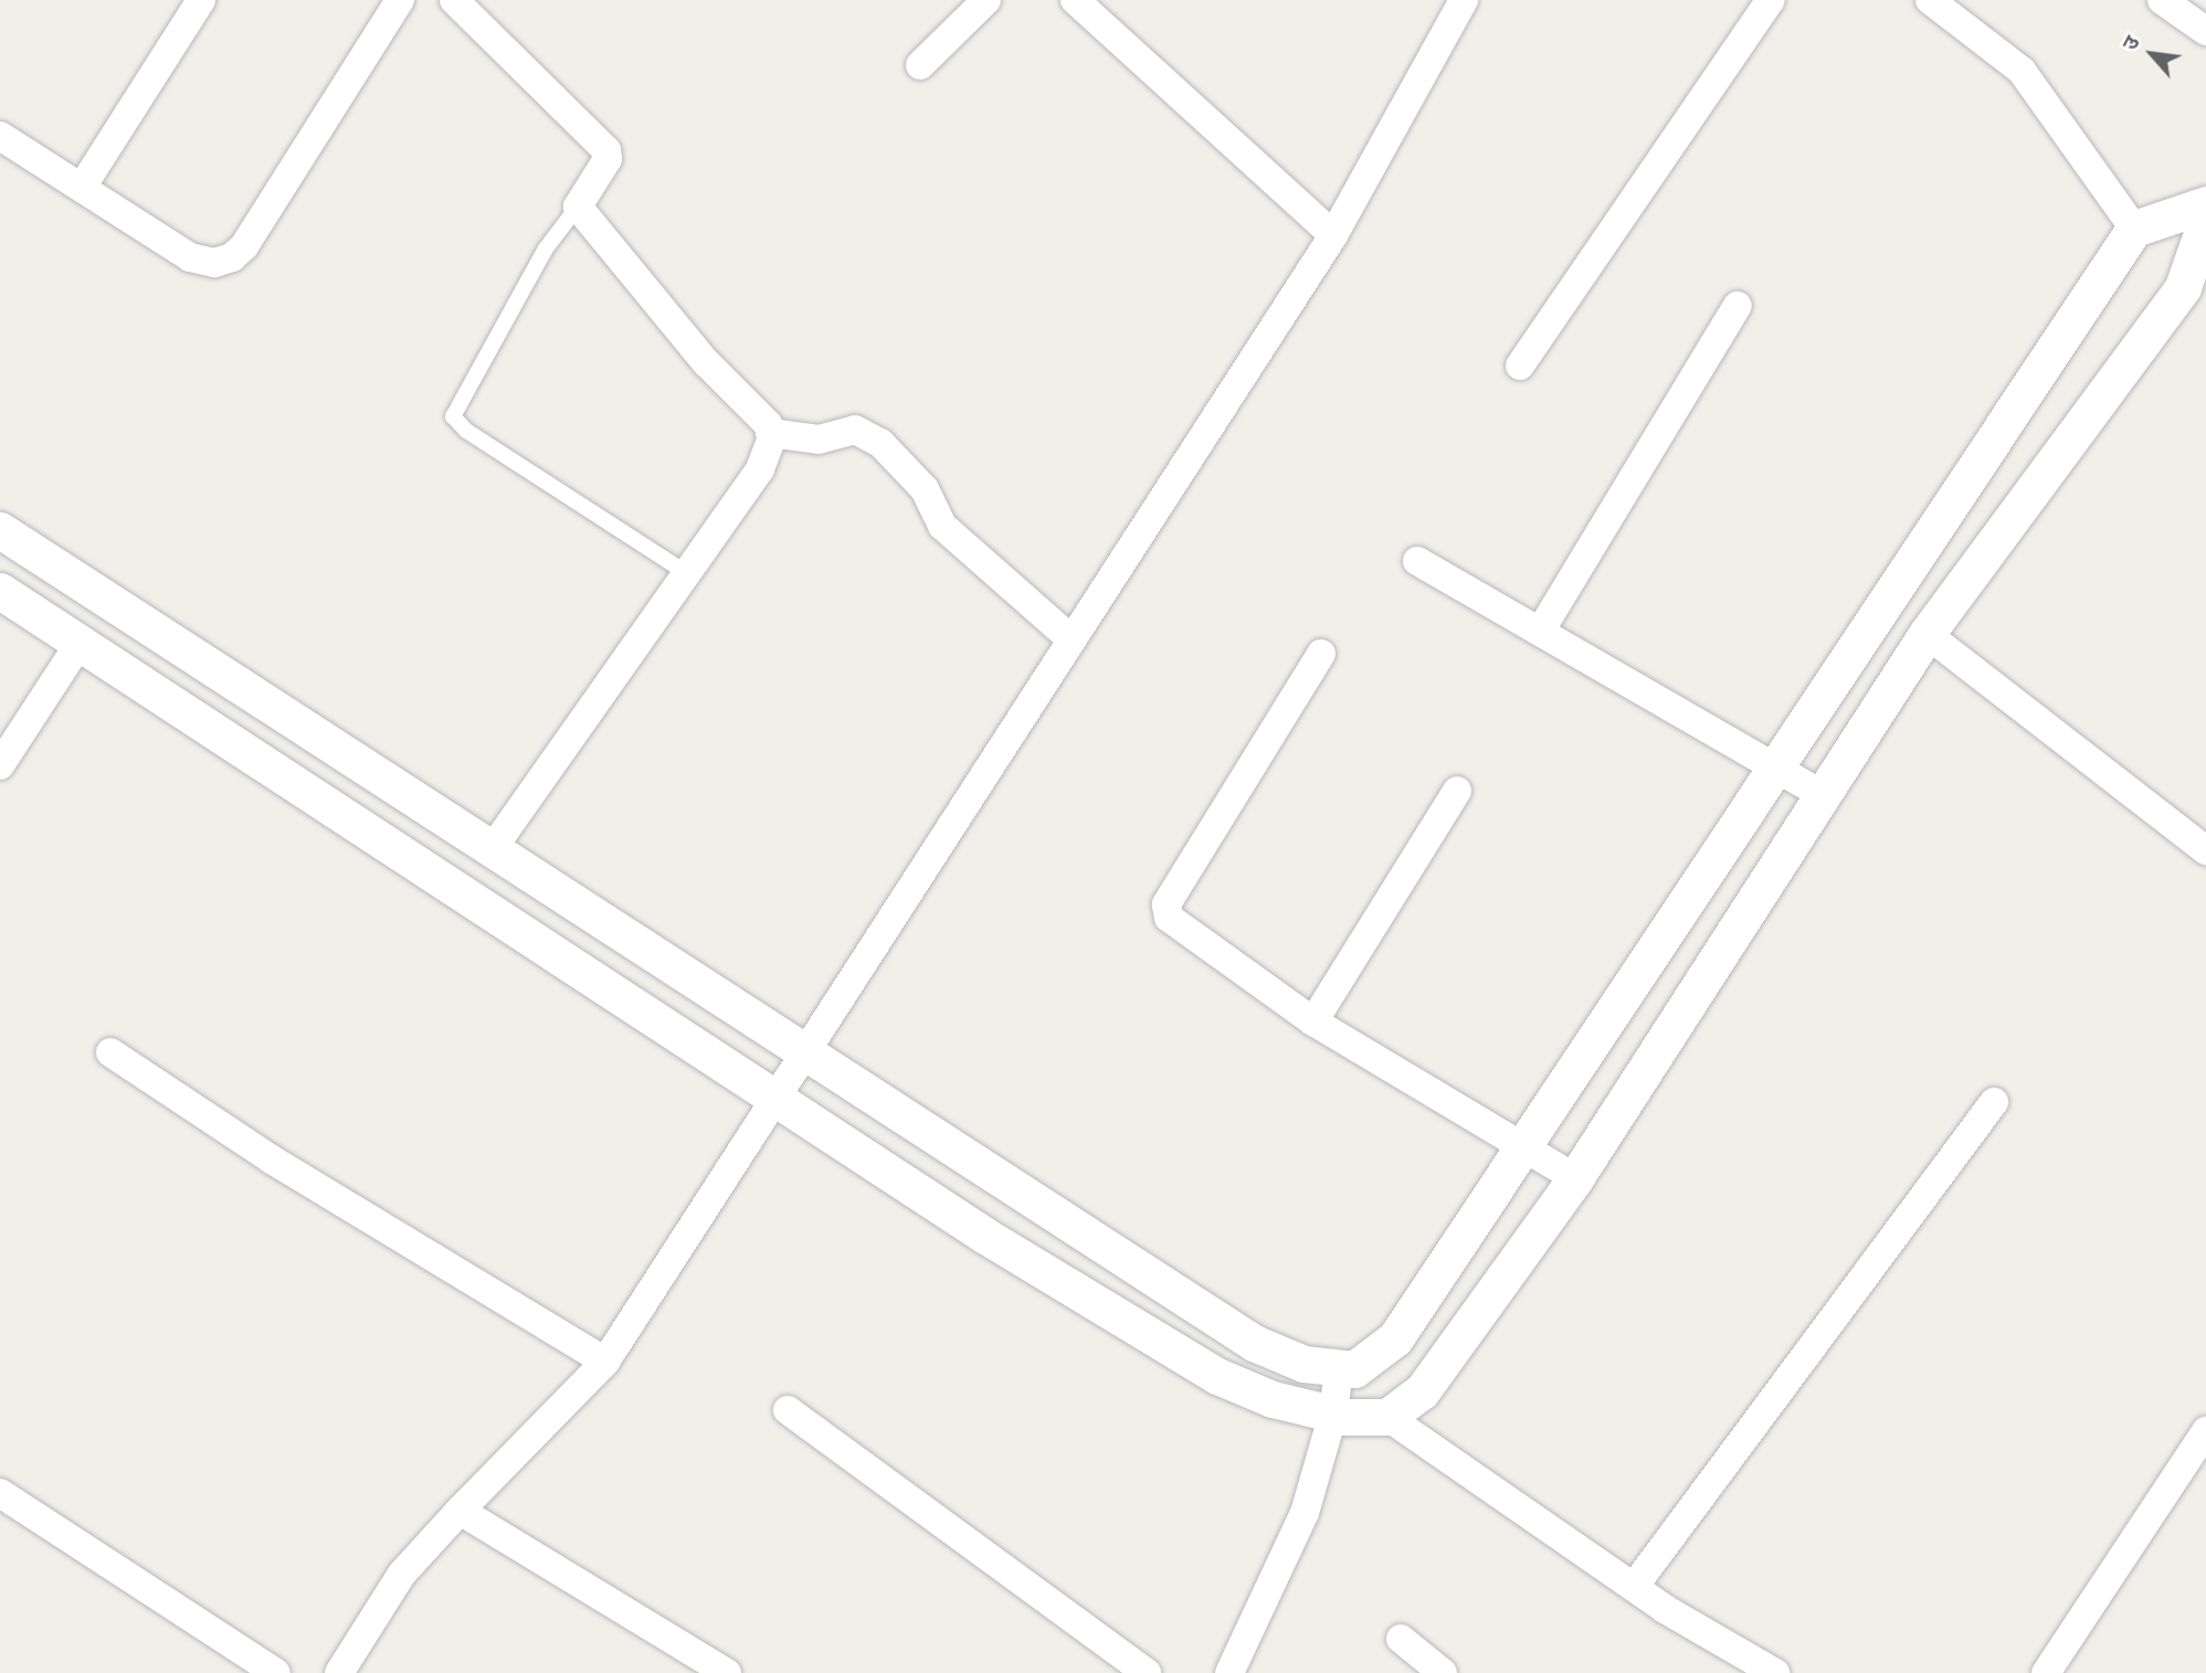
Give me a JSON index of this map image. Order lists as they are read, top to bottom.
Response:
{
  "north": "top left"
}
